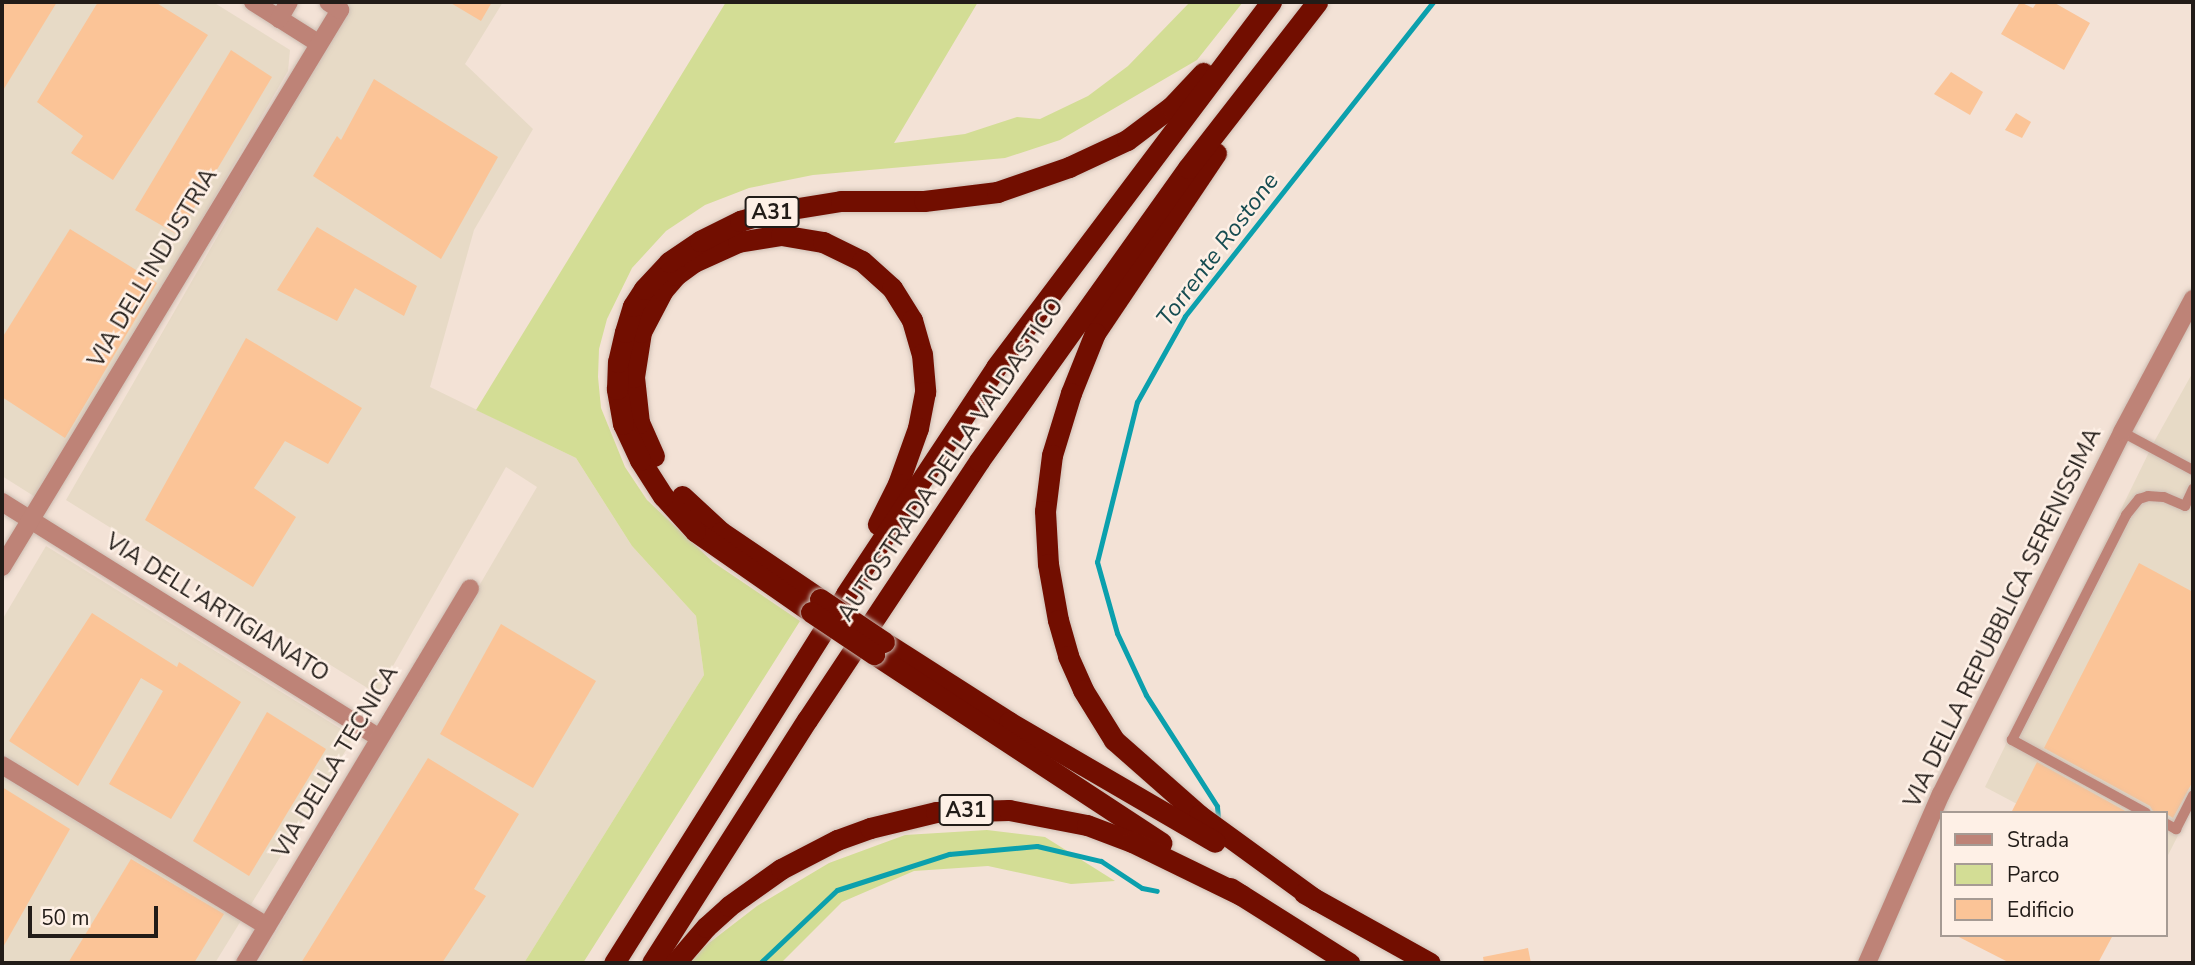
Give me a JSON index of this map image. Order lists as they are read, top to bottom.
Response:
{
  "streets": {
    "highway": ["A31", "AUTOSTRADA DELLA VALDASTICO"],
    "street": [
      "VIA DELL'INDUSTRIA",
      "VIA DELL'ARTIGIANATO",
      "VIA DELLA REPUBBLICA SERENISSIMA",
      "VIA DELLA TECNICA"
    ]
  },
  "crossings": [
    ["A31", "AUTOSTRADA DELLA VALDASTICO"],
    ["VIA DELL'INDUSTRIA", "VIA DELL'ARTIGIANATO"],
    ["VIA DELL'ARTIGIANATO", "VIA DELLA TECNICA"]
  ],
  "water": ["Torrente Rostone"],
  "legend": ["Strada", "Parco", "Edificio"],
  "scale_bar": "50 m"
}
